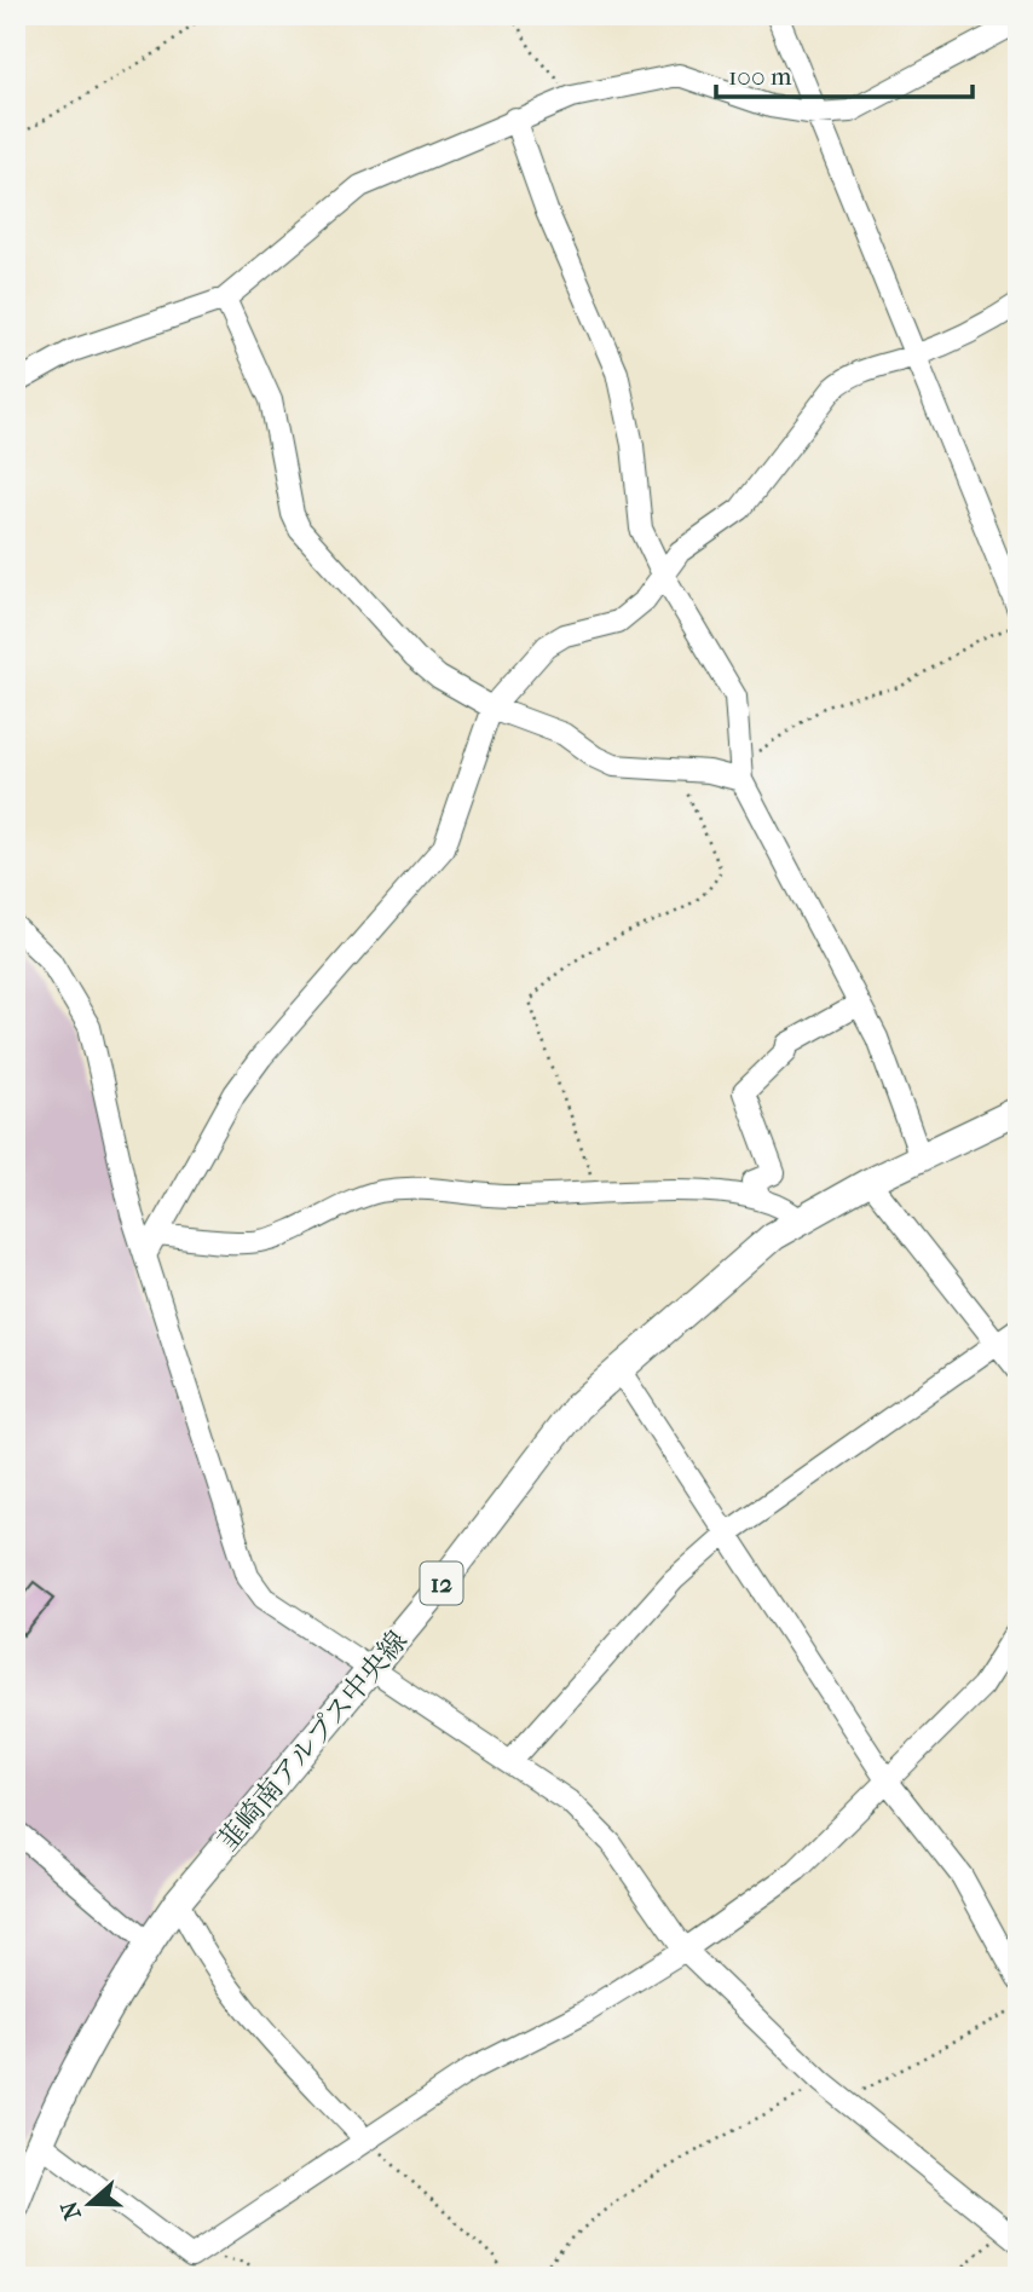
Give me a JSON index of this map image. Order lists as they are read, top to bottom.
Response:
{
  "streets": {
    "main road": ["12", "韮崎南アルプス中央線"]
  },
  "scale_bar": "100 m",
  "north": "left"
}
